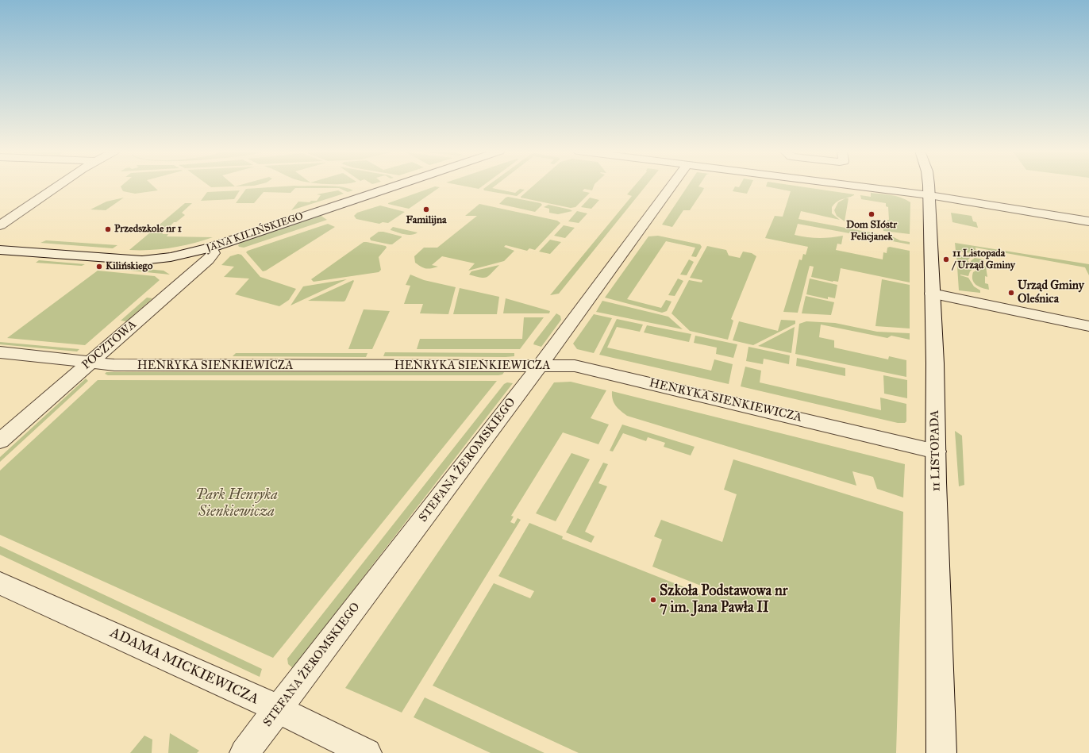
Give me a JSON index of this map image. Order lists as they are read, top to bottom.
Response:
{
  "streets": {
    "street": [
      "JANA KILIŃSKIEGO",
      "POCZTOWA",
      "HENRYKA SIENKIEWICZA",
      "11 LISTOPADA",
      "STEFANA ŻEROMSKIEGO",
      "ADAMA MICKIEWICZA"
    ]
  },
  "crossings": [
    ["JANA KILIŃSKIEGO", "POCZTOWA"],
    ["POCZTOWA", "HENRYKA SIENKIEWICZA"],
    ["HENRYKA SIENKIEWICZA", "11 LISTOPADA"],
    ["HENRYKA SIENKIEWICZA", "STEFANA ŻEROMSKIEGO"],
    ["STEFANA ŻEROMSKIEGO", "ADAMA MICKIEWICZA"]
  ],
  "parks": ["Park Henryka Sienkiewicza"],
  "places": [
    "Familijna",
    "Dom SIóstr Felicjanek",
    "Przedszkole nr 1",
    "11 Listopada / Urząd Gminy",
    "Kilińskiego",
    "Urząd Gminy Oleśnica",
    "Szkoła Podstawowa nr 7 im. Jana Pawła II"
  ]
}
